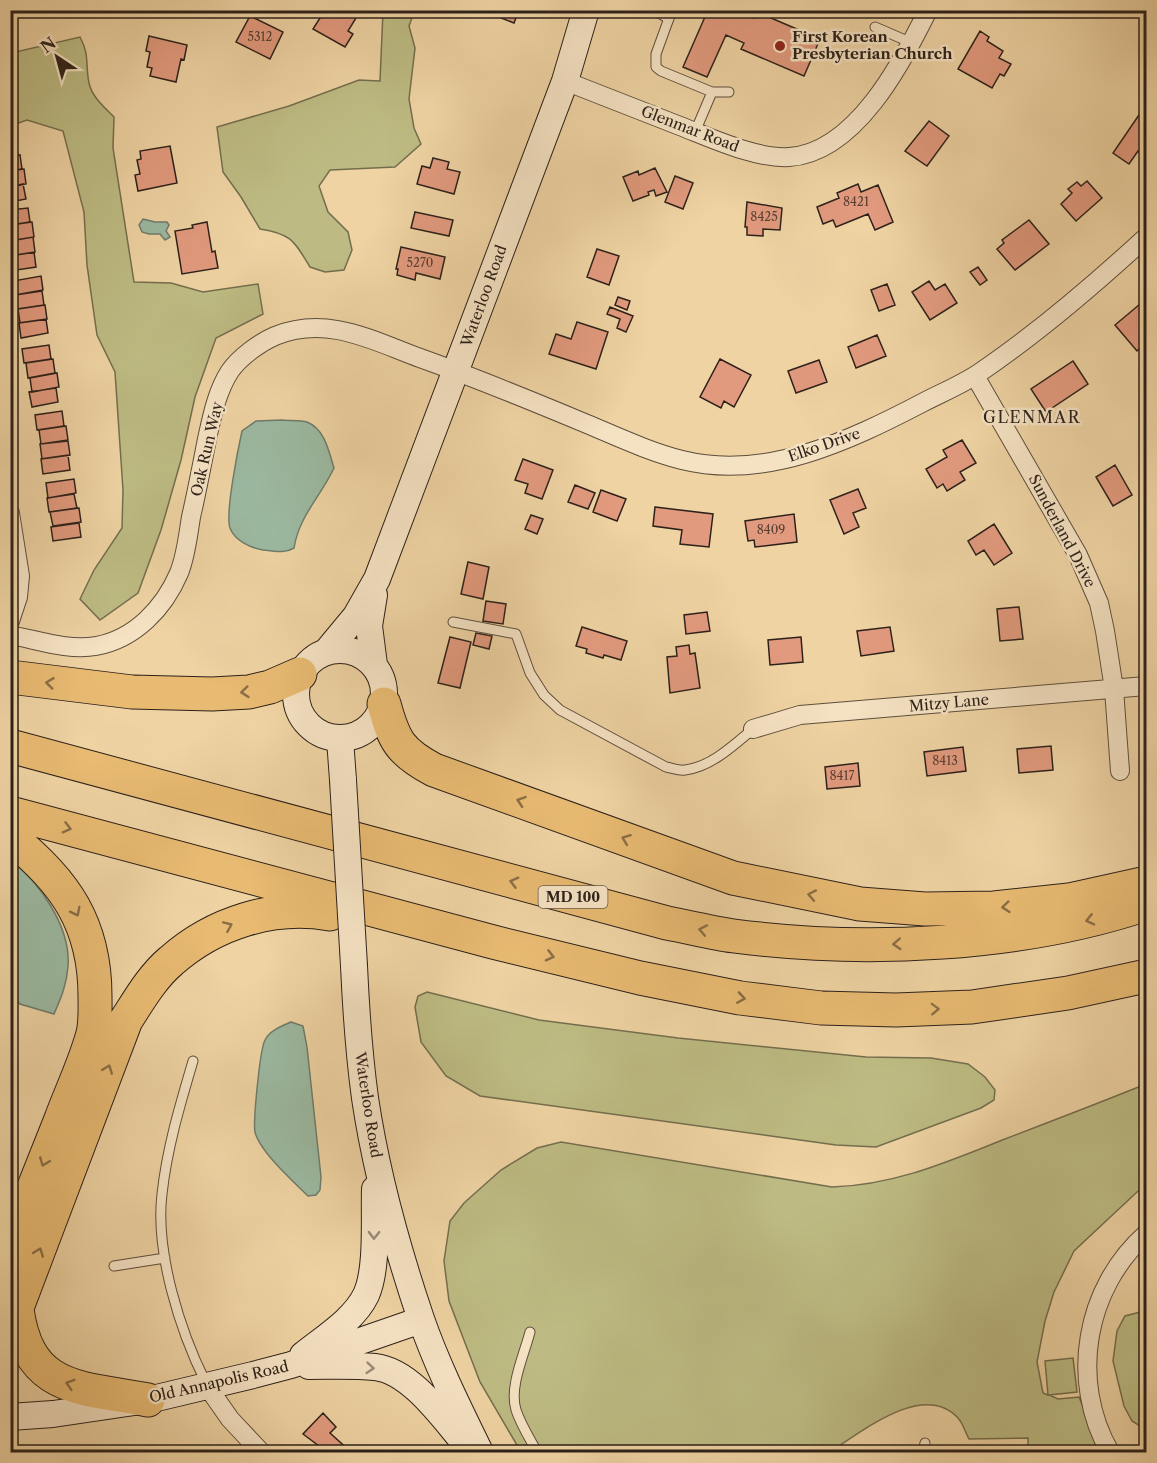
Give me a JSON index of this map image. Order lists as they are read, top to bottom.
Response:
{
  "streets": {
    "highway": ["MD 100"],
    "main road": ["Waterloo Road", "Old Annapolis Road"],
    "street": [
      "Glenmar Road",
      "Elko Drive",
      "Oak Run Way",
      "Sunderland Drive",
      "Mitzy Lane"
    ]
  },
  "crossings": [
    ["Glenmar Road", "Waterloo Road"],
    ["Waterloo Road", "Elko Drive"],
    ["Waterloo Road", "Oak Run Way"],
    ["Waterloo Road", "Old Annapolis Road"],
    ["Elko Drive", "Oak Run Way"],
    ["Elko Drive", "Sunderland Drive"],
    ["Sunderland Drive", "Mitzy Lane"]
  ],
  "districts": ["GLENMAR"],
  "places": ["First Korean Presbyterian Church"],
  "house_numbers": [
    "5312",
    "8421",
    "8425",
    "5270",
    "8409",
    "8413",
    "8417"
  ],
  "north": "top left"
}
